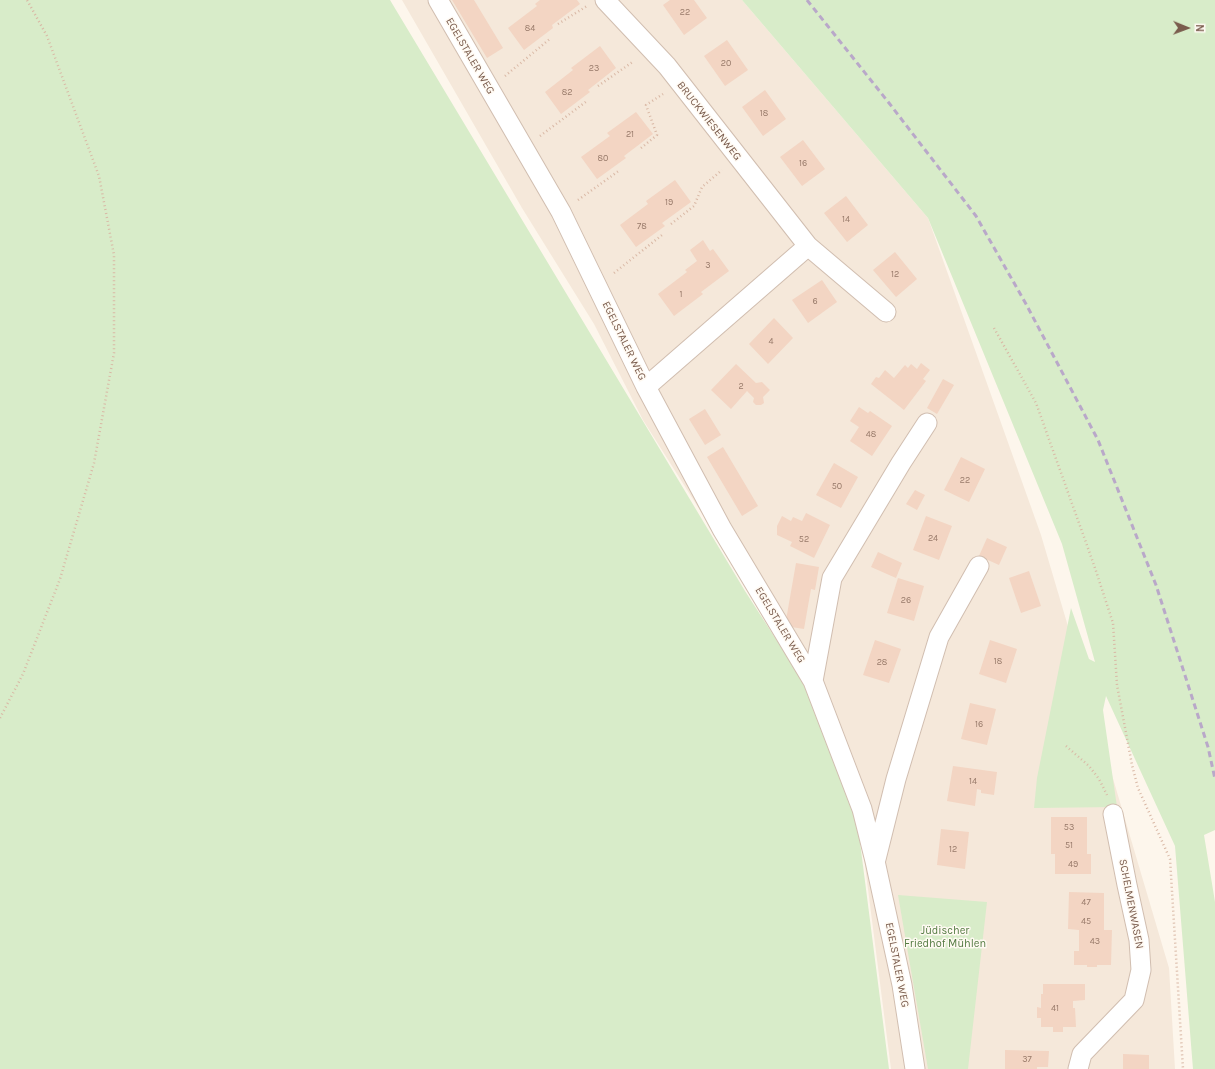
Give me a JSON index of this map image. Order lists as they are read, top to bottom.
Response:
{
  "streets": {
    "street": ["EGELSTALER WEG", "BRUCKWIESENWEG", "SCHELMENWASEN"]
  },
  "parks": ["Jüdischer Friedhof Mühlen"],
  "house_numbers": [
    "22",
    "84",
    "20",
    "23",
    "82",
    "18",
    "21",
    "80",
    "16",
    "19",
    "14",
    "78",
    "3",
    "12",
    "1",
    "6",
    "4",
    "2",
    "48",
    "22",
    "50",
    "24",
    "52",
    "26",
    "18",
    "28",
    "16",
    "14",
    "53",
    "51",
    "12",
    "49",
    "47",
    "45",
    "43",
    "41",
    "37"
  ],
  "north": "right"
}
